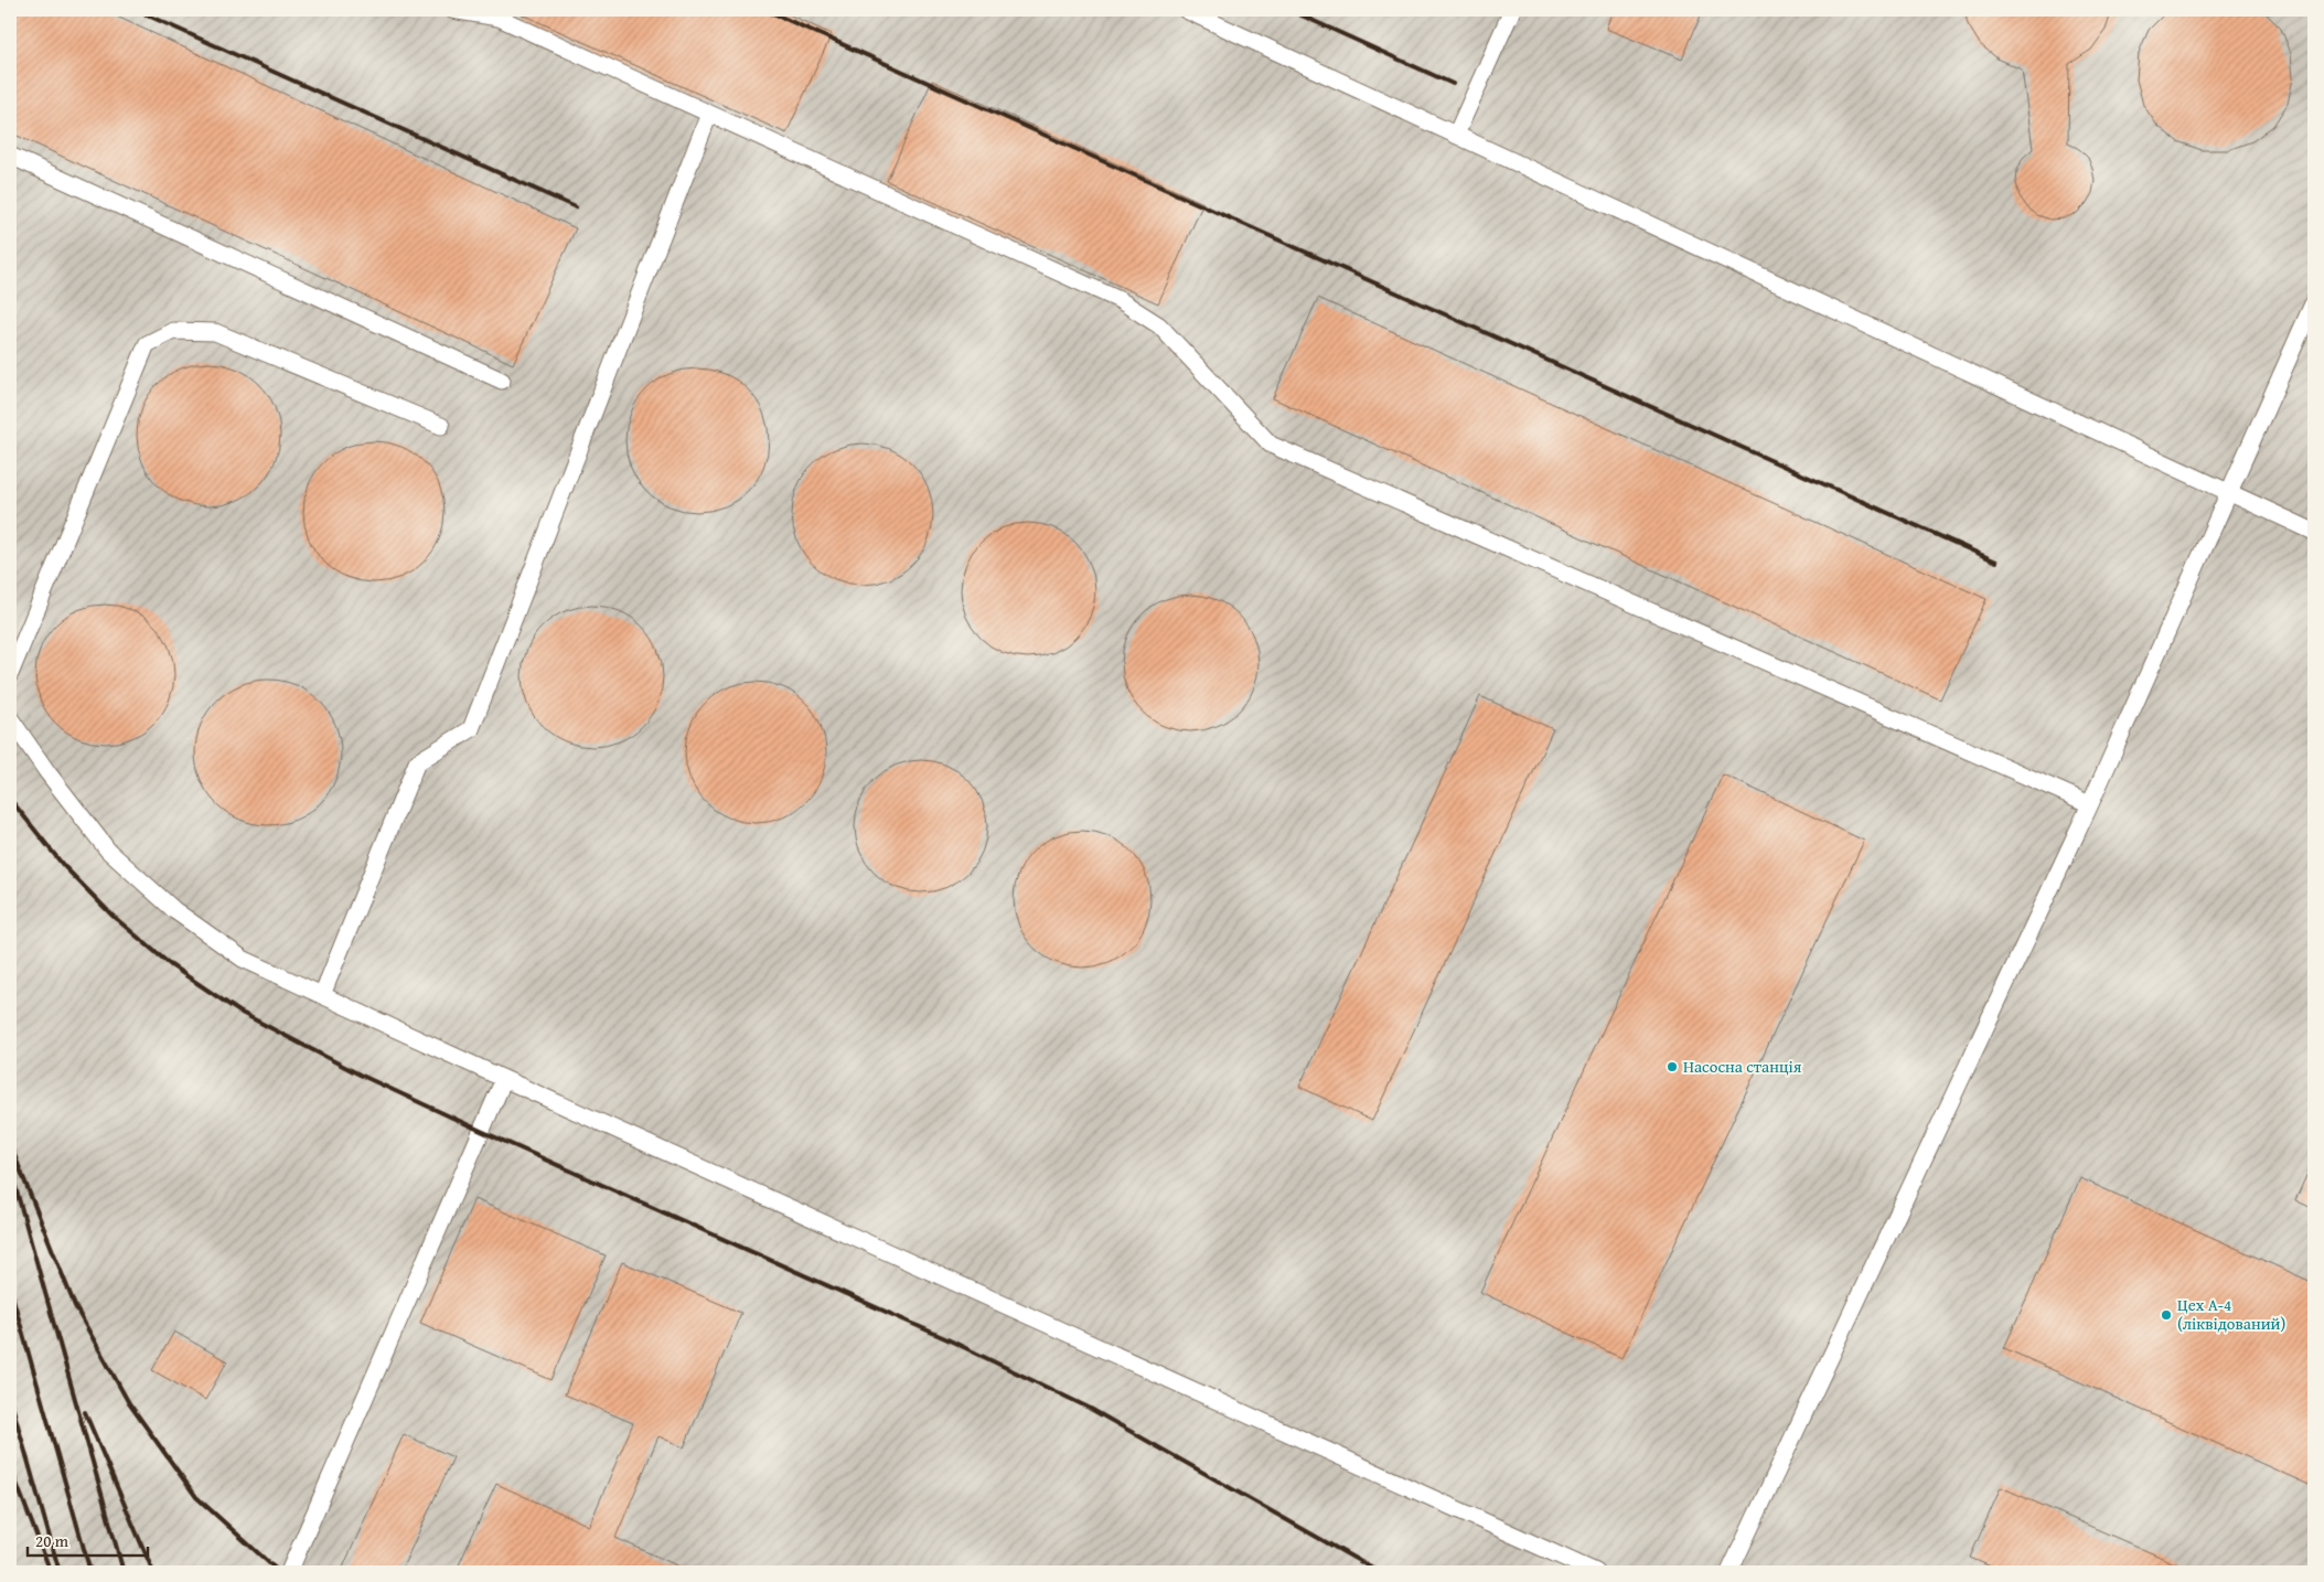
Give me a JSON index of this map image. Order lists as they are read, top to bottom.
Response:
{
  "places": ["Насосна станція", "Цех А-4 (ліквідований)"],
  "scale_bar": "20 m"
}
